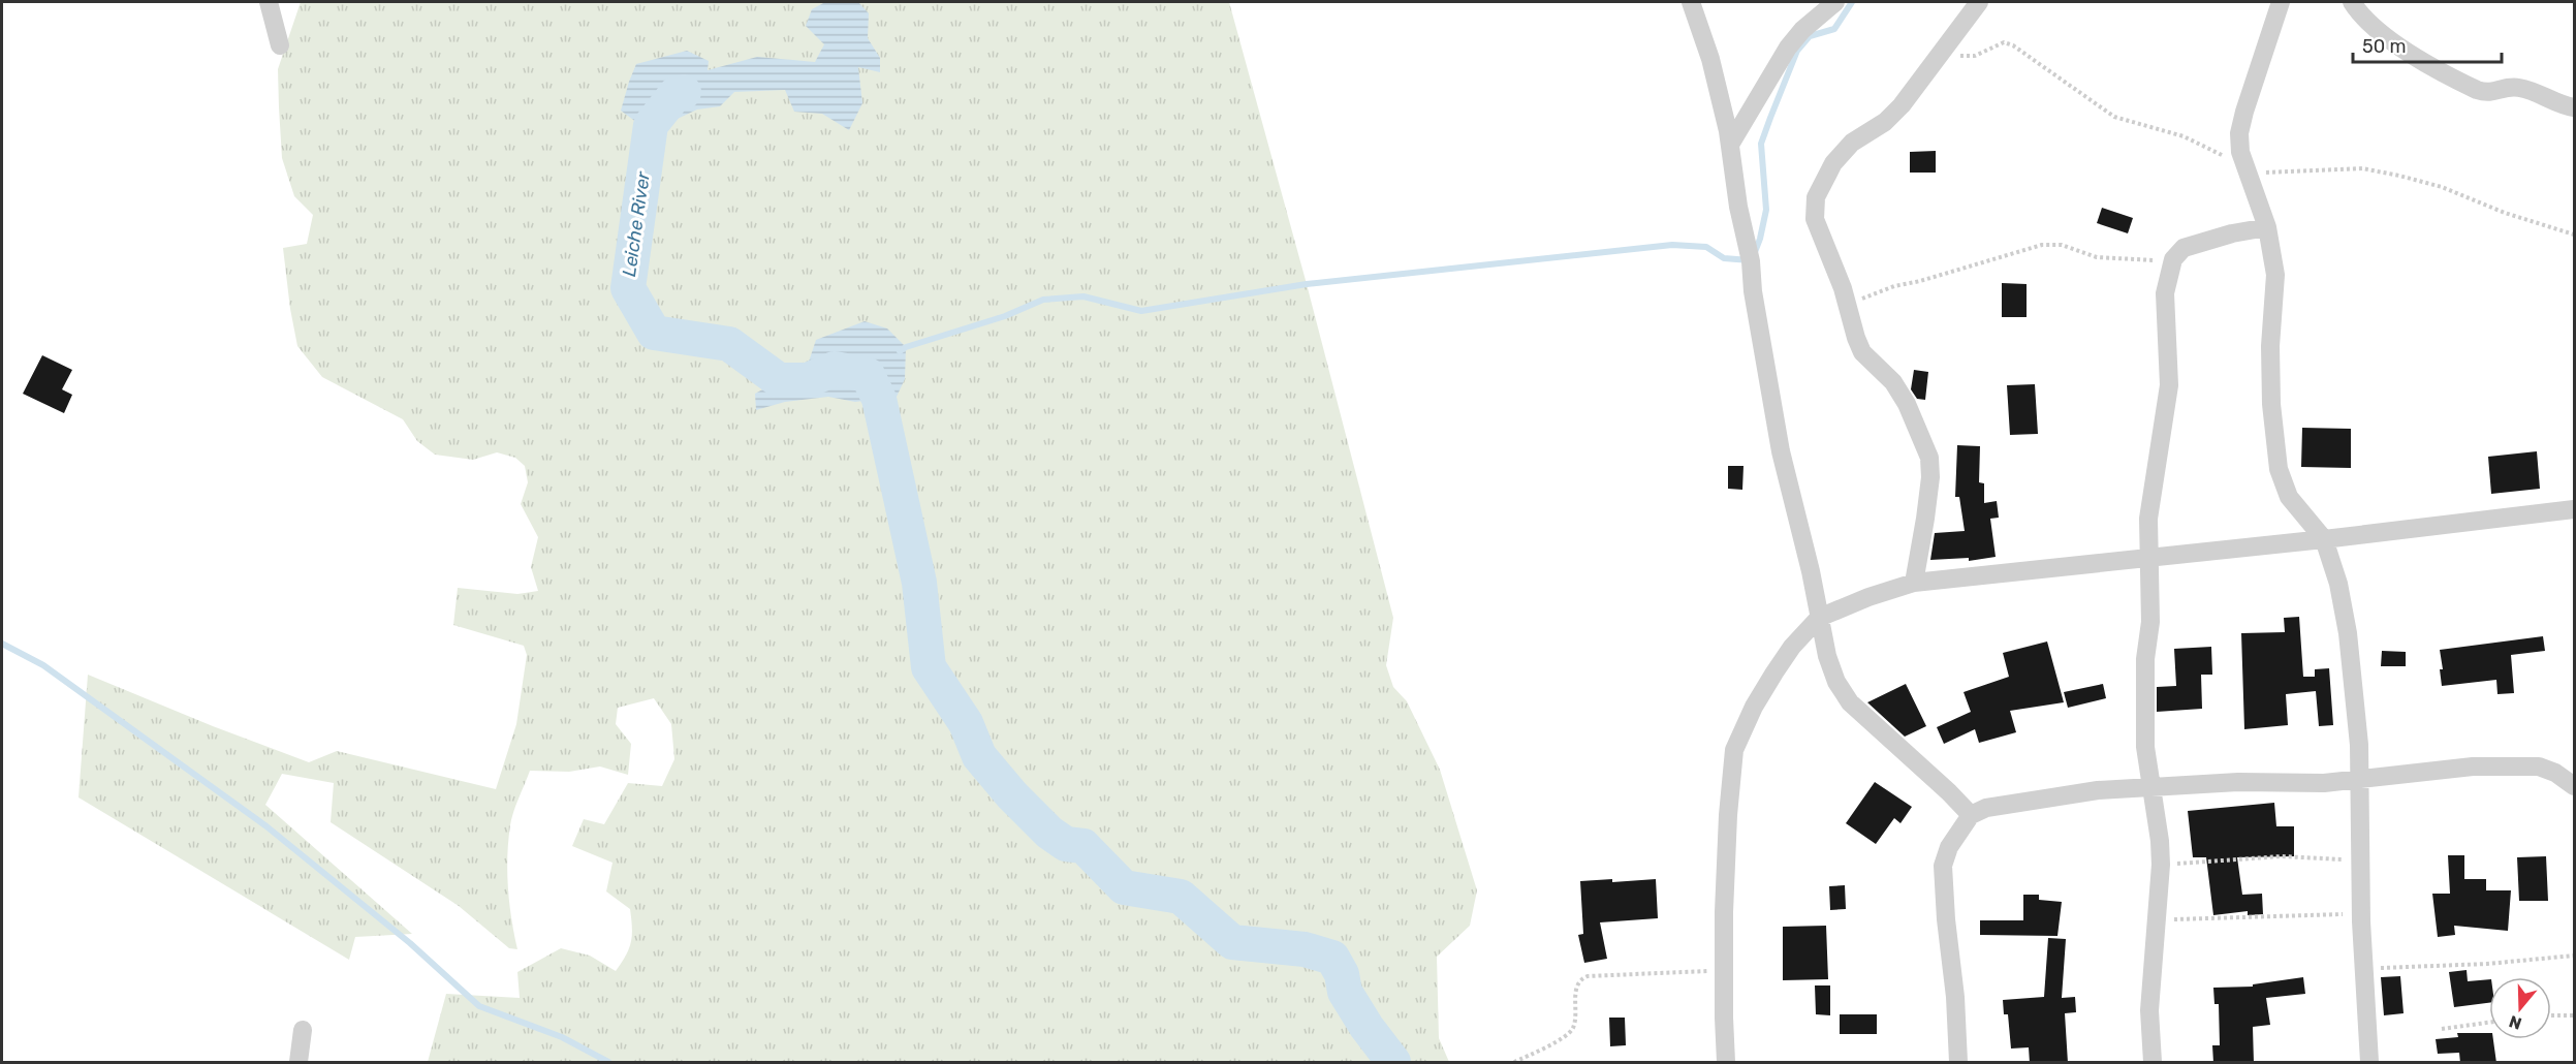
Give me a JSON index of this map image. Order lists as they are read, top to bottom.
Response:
{
  "water": ["Leiche River"],
  "scale_bar": "50 m",
  "north": "bottom"
}
